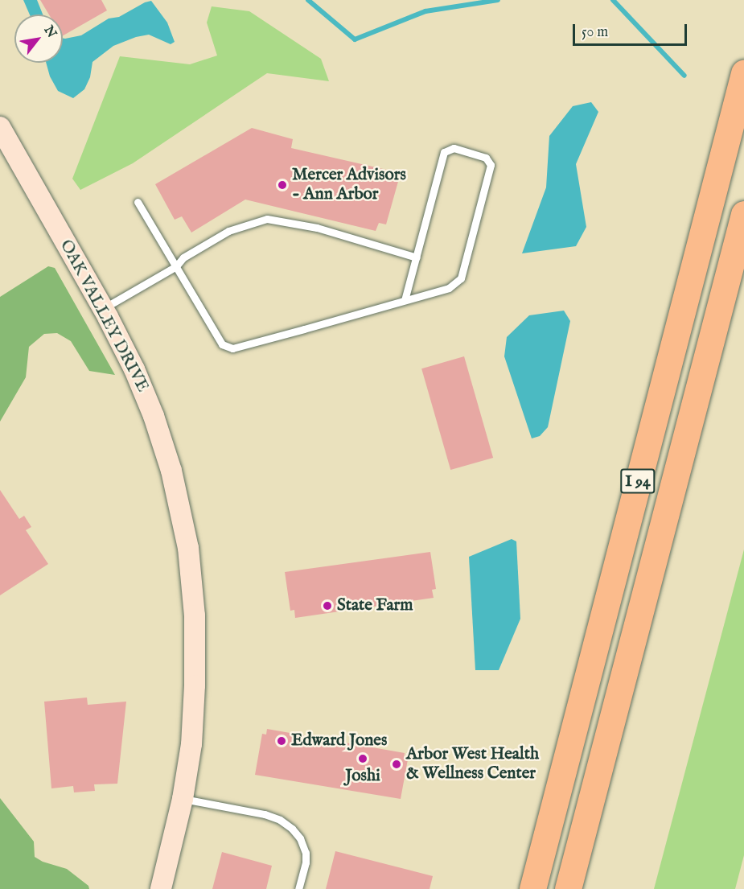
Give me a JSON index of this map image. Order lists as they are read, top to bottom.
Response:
{
  "streets": {
    "highway": ["I 94"],
    "street": ["OAK VALLEY DRIVE"]
  },
  "places": [
    "Mercer Advisors - Ann Arbor",
    "State Farm",
    "Edward Jones",
    "Joshi",
    "Arbor West Health & Wellness Center"
  ],
  "scale_bar": "50 m",
  "north": "top right"
}
